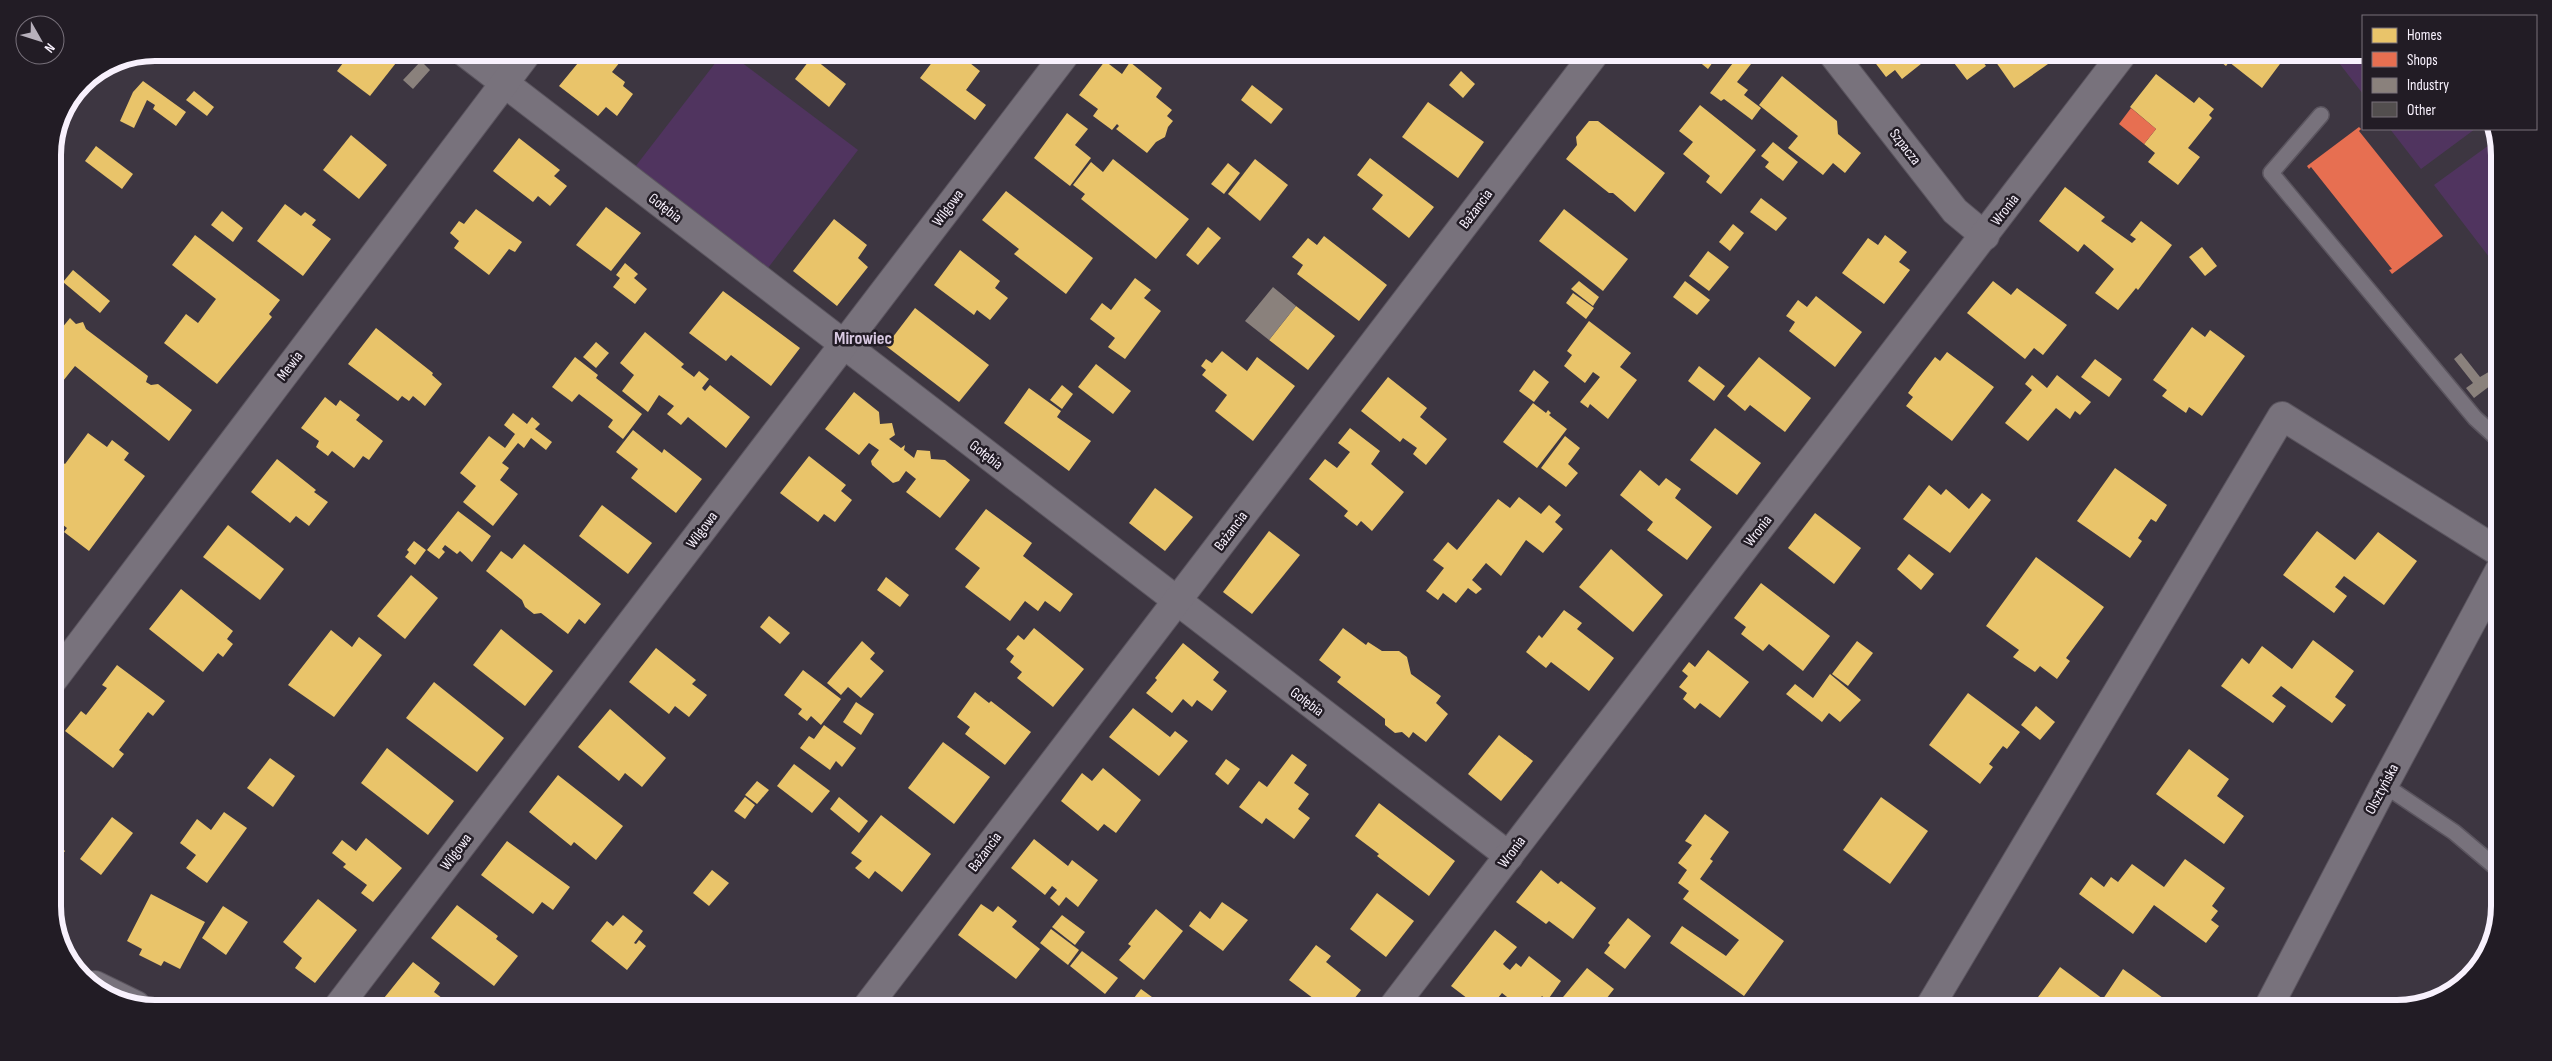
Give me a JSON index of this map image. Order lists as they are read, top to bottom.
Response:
{
  "streets": {
    "street": [
      "Szpacza",
      "Gołębia",
      "Wilgowa",
      "Bażancia",
      "Wronia",
      "Mewia",
      "Olsztyńska"
    ]
  },
  "crossings": [
    ["Szpacza", "Wronia"],
    ["Gołębia", "Wilgowa"],
    ["Gołębia", "Bażancia"],
    ["Gołębia", "Wronia"],
    ["Gołębia", "Mewia"]
  ],
  "districts": ["Mirowiec"],
  "legend": [
    "Homes",
    "Shops",
    "Industry",
    "Other"
  ],
  "north": "bottom right"
}
